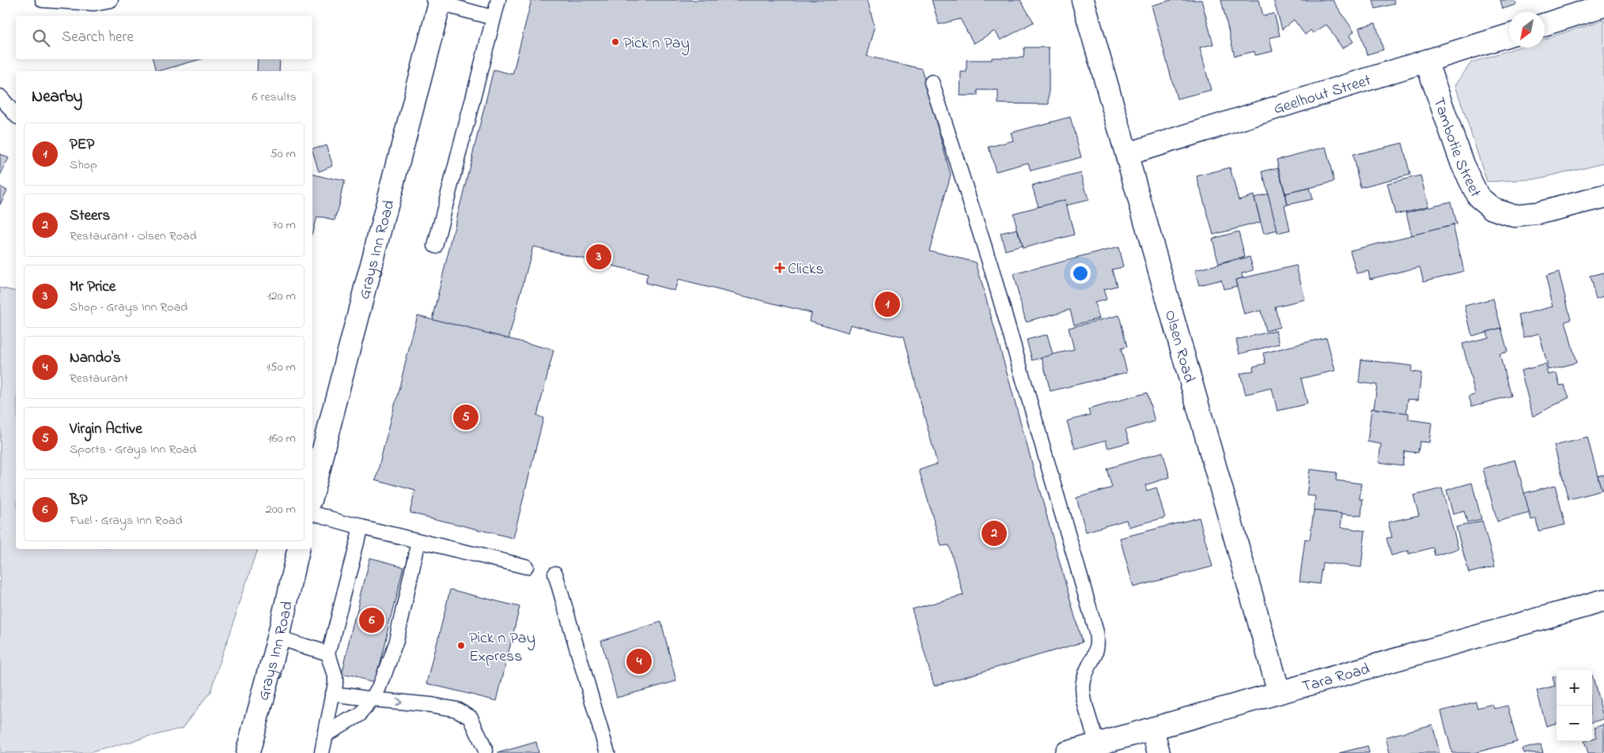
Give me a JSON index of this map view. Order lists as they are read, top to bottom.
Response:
{
  "streets": {
    "street": [
      "Geelhout Street",
      "Tambotie Street",
      "Grays Inn Road",
      "Olsen Road",
      "Tara Road"
    ]
  },
  "crossings": [
    ["Geelhout Street", "Tambotie Street"],
    ["Geelhout Street", "Olsen Road"],
    ["Olsen Road", "Tara Road"]
  ],
  "places": {
    "other": ["Pick n Pay", "Pick n Pay Express"],
    "health": ["Clicks"]
  },
  "north": "bottom left",
  "page": {
    "search": "Search here",
    "heading": ["Nearby", "6 results"],
    "list": [
      {
        "mark": "1",
        "name": "PEP",
        "note": "Shop",
        "value": "50 m"
      },
      {
        "mark": "2",
        "name": "Steers",
        "note": "Restaurant · Olsen Road",
        "value": "70 m"
      },
      {
        "mark": "3",
        "name": "Mr Price",
        "note": "Shop · Grays Inn Road",
        "value": "120 m"
      },
      {
        "mark": "4",
        "name": "Nando's",
        "note": "Restaurant",
        "value": "150 m"
      },
      {
        "mark": "5",
        "name": "Virgin Active",
        "note": "Sports · Grays Inn Road",
        "value": "160 m"
      },
      {
        "mark": "6",
        "name": "BP",
        "note": "Fuel · Grays Inn Road",
        "value": "200 m"
      }
    ],
    "pins": [
      "3",
      "1",
      "5",
      "2",
      "6",
      "4"
    ],
    "map_buttons": ["+", "−"]
  }
}
